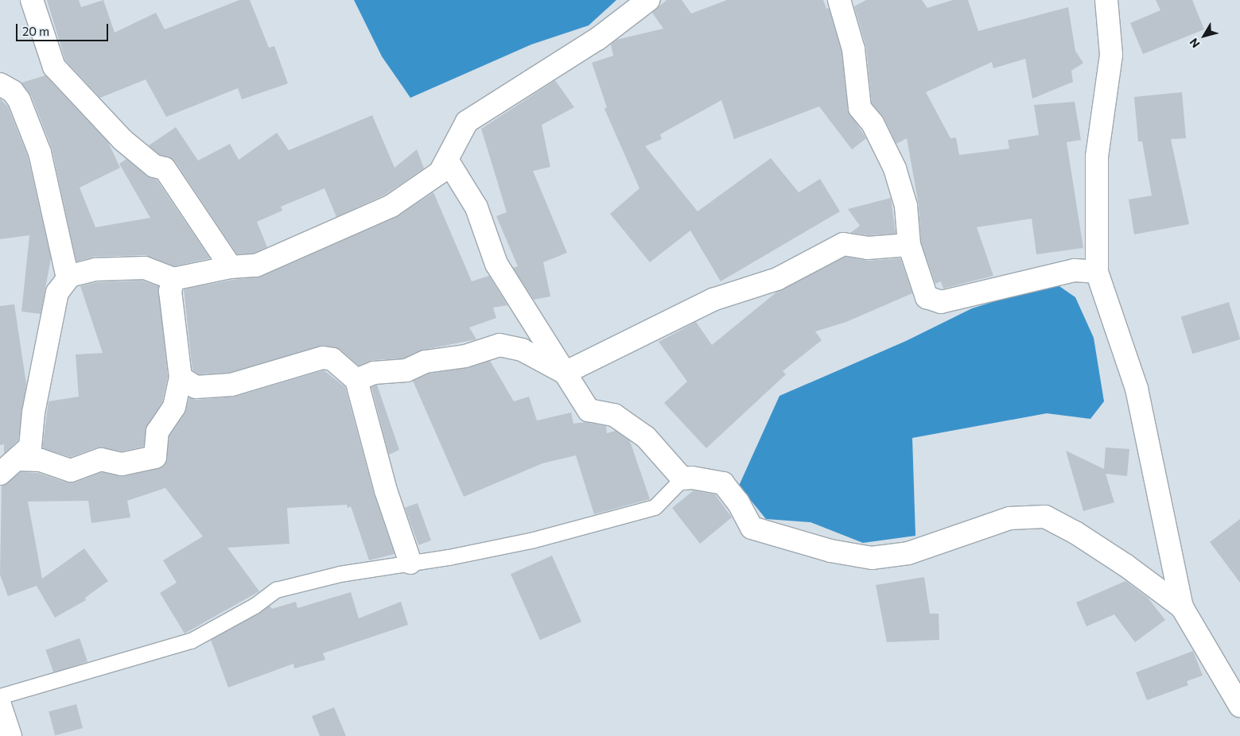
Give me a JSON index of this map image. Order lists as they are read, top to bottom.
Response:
{
  "scale_bar": "20 m",
  "north": "bottom left"
}
